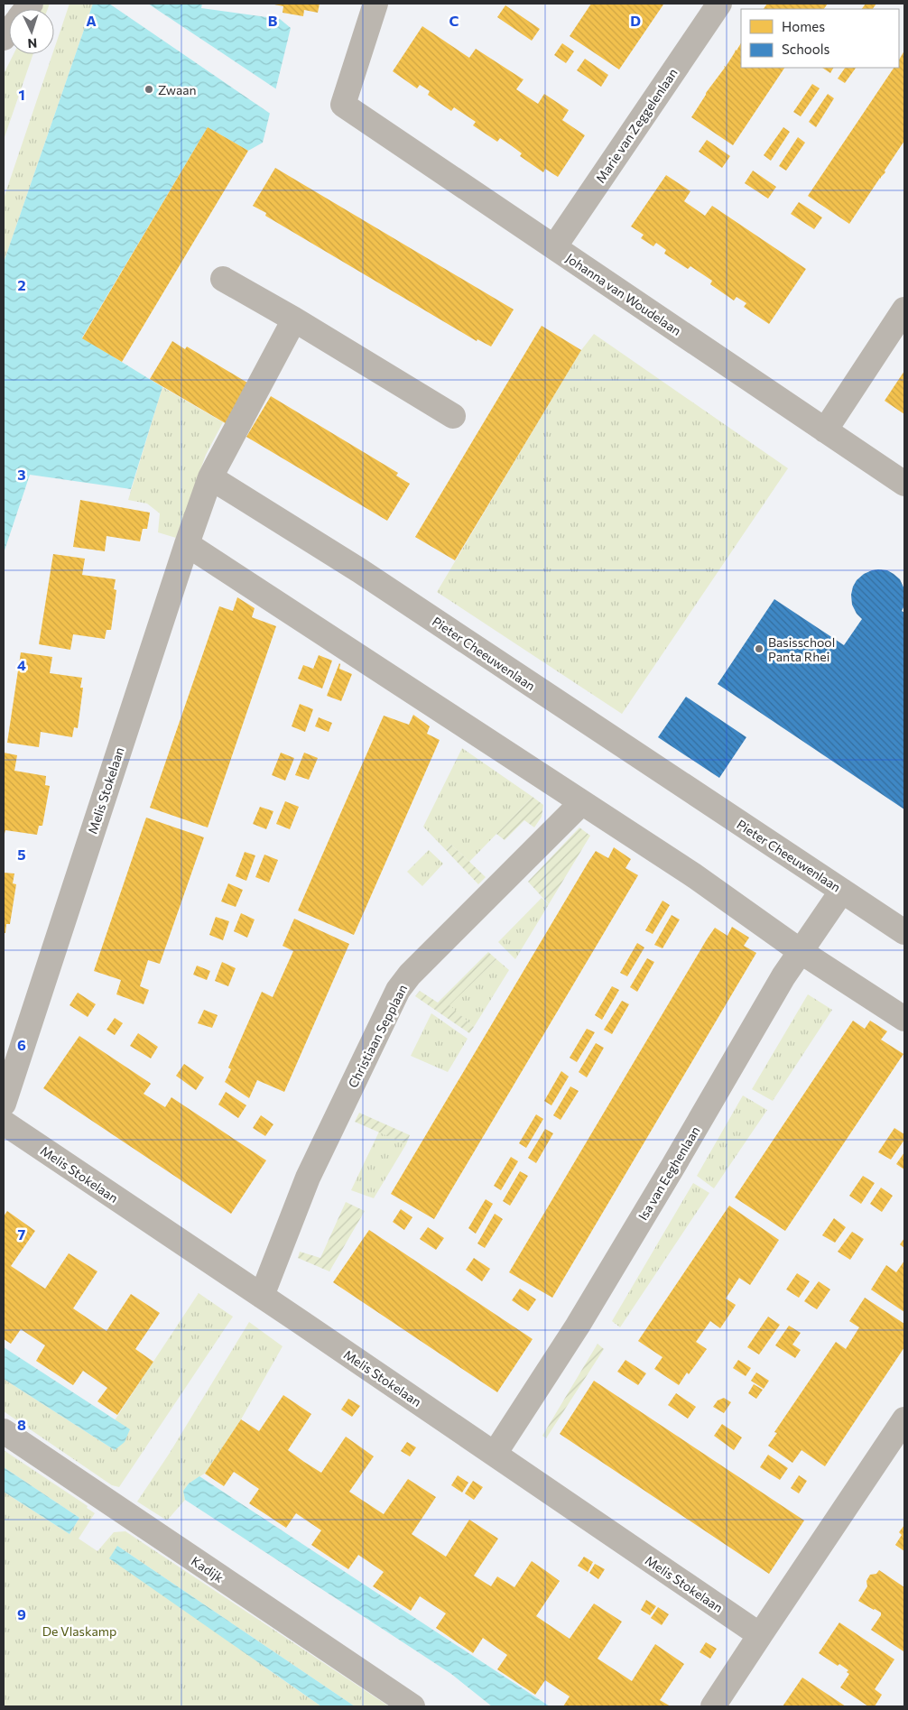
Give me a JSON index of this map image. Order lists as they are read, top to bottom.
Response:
{
  "streets": {
    "street": [
      "Marie van Zeggelenlaan",
      "Johanna van Woudelaan",
      "Pieter Cheeuwenlaan",
      "Melis Stokelaan",
      "Christiaan Sepplaan",
      "Isa van Eeghenlaan",
      "Kadijk"
    ]
  },
  "crossings": [
    ["Marie van Zeggelenlaan", "Johanna van Woudelaan"],
    ["Pieter Cheeuwenlaan", "Melis Stokelaan"],
    ["Pieter Cheeuwenlaan", "Isa van Eeghenlaan"],
    ["Melis Stokelaan", "Christiaan Sepplaan"],
    ["Melis Stokelaan", "Isa van Eeghenlaan"]
  ],
  "parks": ["De Vlaskamp"],
  "places": ["Zwaan", "Basisschool Panta Rhei"],
  "legend": ["Homes", "Schools"],
  "north": "bottom",
  "grid": {
    "columns": [
      "A",
      "B",
      "C",
      "D"
    ],
    "rows": [
      "1",
      "2",
      "3",
      "4",
      "5",
      "6",
      "7",
      "8",
      "9"
    ]
  }
}
